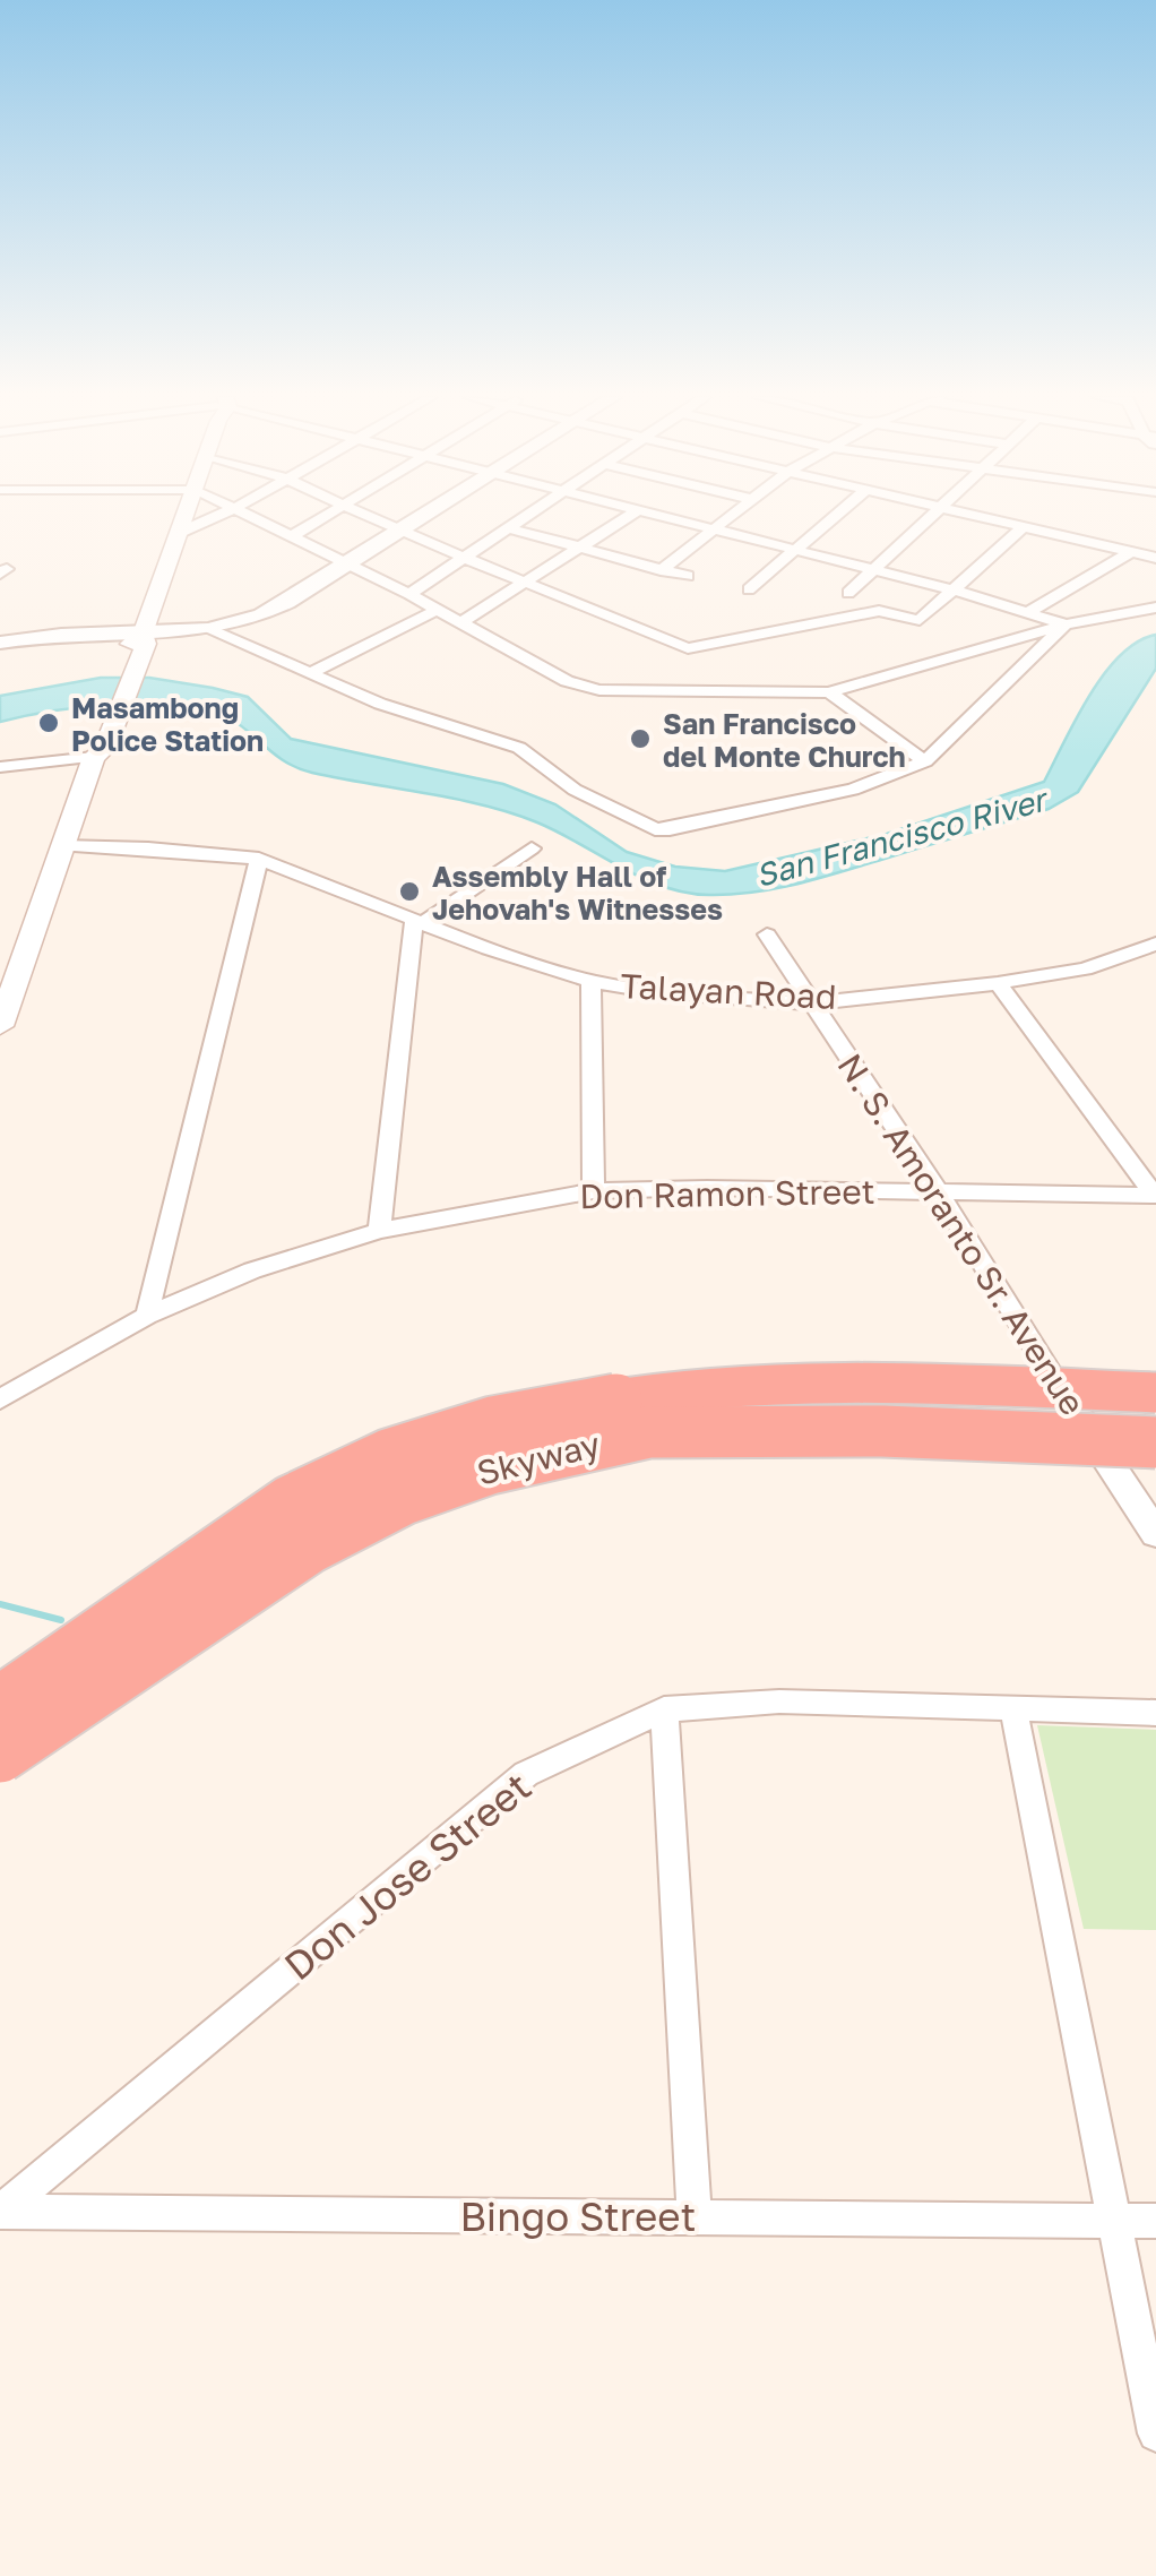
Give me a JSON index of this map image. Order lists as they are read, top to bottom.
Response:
{
  "streets": {
    "highway": ["Skyway"],
    "street": [
      "Talayan Road",
      "Don Ramon Street",
      "N. S. Amoranto Sr. Avenue",
      "Don Jose Street",
      "Bingo Street"
    ]
  },
  "crossings": [
    ["Talayan Road", "N. S. Amoranto Sr. Avenue"],
    ["Don Ramon Street", "N. S. Amoranto Sr. Avenue"],
    ["Don Jose Street", "Bingo Street"]
  ],
  "water": ["San Francisco River"],
  "places": ["Masambong Police Station", "San Francisco del Monte Church", "Assembly Hall of Jehovah's Witnesses"]
}
